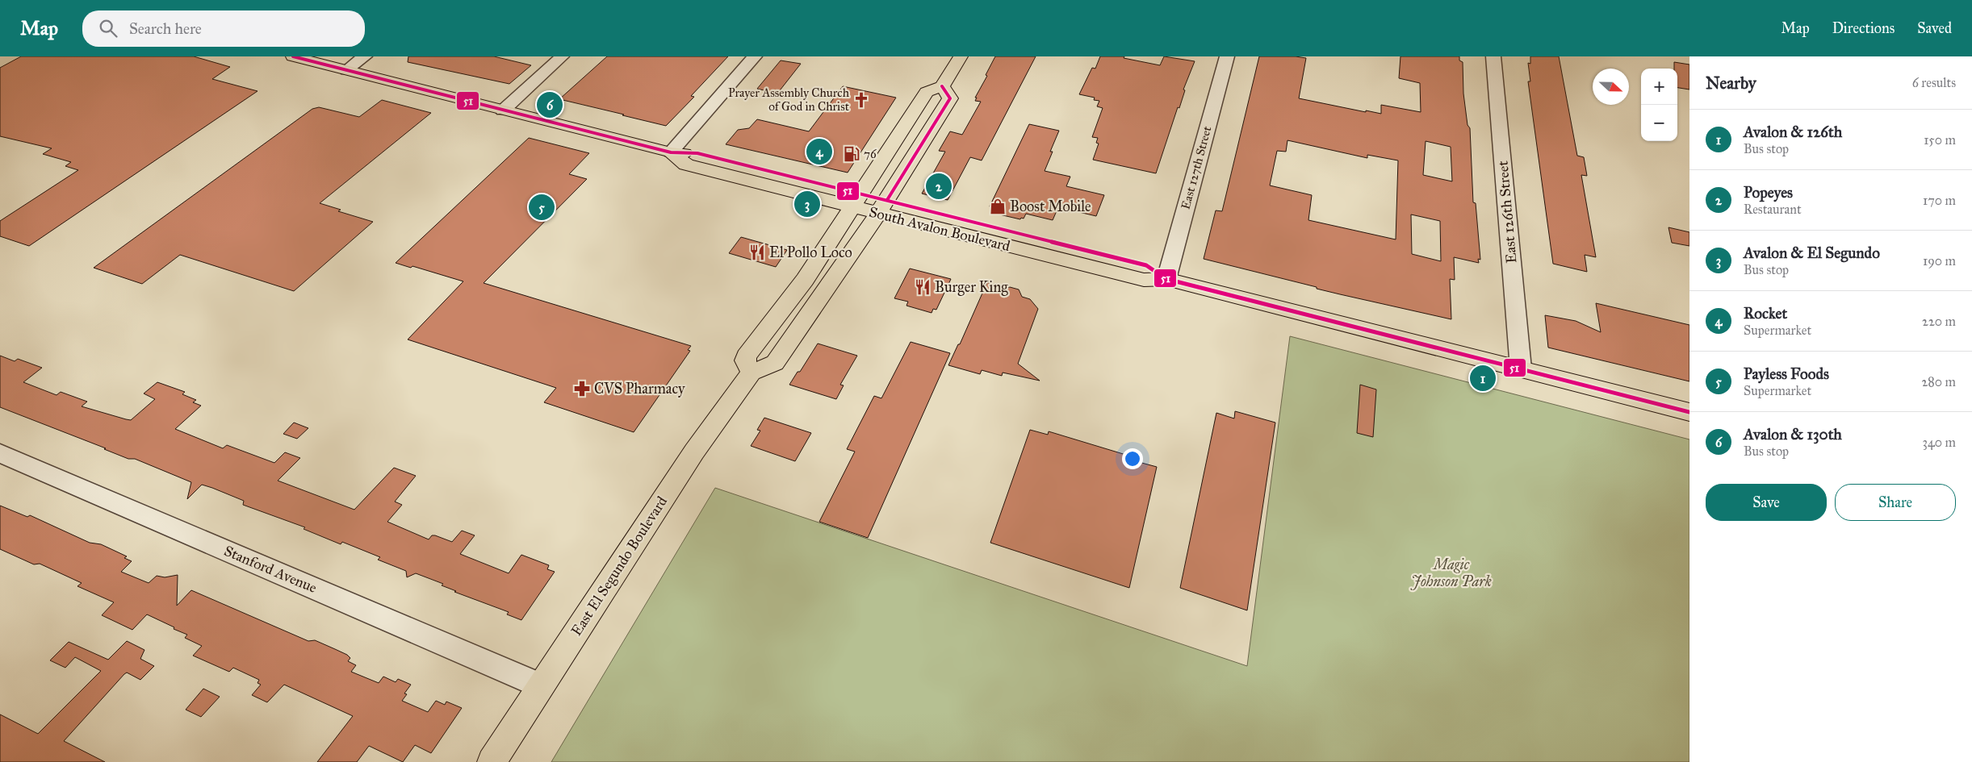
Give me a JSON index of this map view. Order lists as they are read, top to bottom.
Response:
{
  "streets": {
    "main road": ["South Avalon Boulevard", "East El Segundo Boulevard"],
    "street": ["East 127th Street", "East 126th Street", "Stanford Avenue"]
  },
  "crossings": [
    ["East 127th Street", "South Avalon Boulevard"],
    ["East 126th Street", "South Avalon Boulevard"],
    ["East El Segundo Boulevard", "Stanford Avenue"]
  ],
  "parks": ["Magic Johnson Park"],
  "places": {
    "church": ["Prayer Assembly Church of God in Christ"],
    "fuel station": ["76"],
    "shop": ["Boost Mobile"],
    "restaurant": ["El Pollo Loco", "Burger King"],
    "pharmacy": ["CVS Pharmacy"]
  },
  "lines": ["transit line 51"],
  "north": "right",
  "page": {
    "header": "Map",
    "search": "Search here",
    "nav": ["Map", "Directions", "Saved"],
    "heading": ["Nearby", "6 results"],
    "map_buttons": ["+", "−"],
    "pins": [
      "6",
      "4",
      "2",
      "3",
      "5",
      "1"
    ],
    "list": [
      {
        "mark": "1",
        "name": "Avalon & 126th",
        "note": "Bus stop",
        "value": "150 m"
      },
      {
        "mark": "2",
        "name": "Popeyes",
        "note": "Restaurant",
        "value": "170 m"
      },
      {
        "mark": "3",
        "name": "Avalon & El Segundo",
        "note": "Bus stop",
        "value": "190 m"
      },
      {
        "mark": "4",
        "name": "Rocket",
        "note": "Supermarket",
        "value": "220 m"
      },
      {
        "mark": "5",
        "name": "Payless Foods",
        "note": "Supermarket",
        "value": "280 m"
      },
      {
        "mark": "6",
        "name": "Avalon & 130th",
        "note": "Bus stop",
        "value": "340 m"
      }
    ],
    "buttons": ["Save", "Share"]
  }
}
